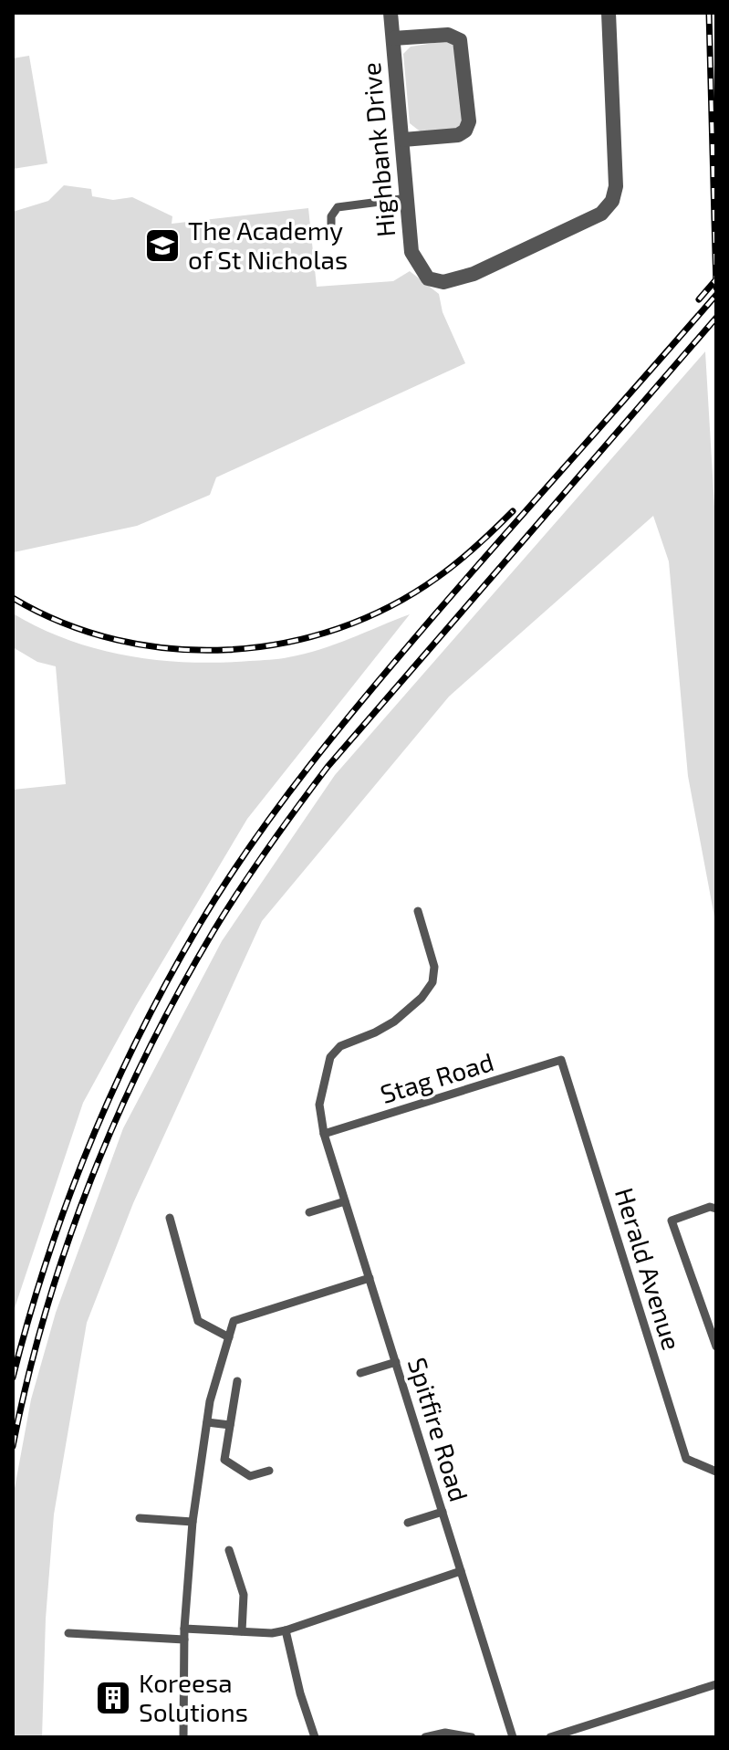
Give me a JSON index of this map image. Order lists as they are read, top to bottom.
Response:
{
  "streets": {
    "street": ["Highbank Drive"],
    "lane": ["Stag Road", "Herald Avenue", "Spitfire Road"]
  },
  "crossings": [
    ["Stag Road", "Herald Avenue"],
    ["Stag Road", "Spitfire Road"]
  ],
  "places": {
    "school or university": ["The Academy of St Nicholas"],
    "building": ["Koreesa Solutions"]
  }
}
